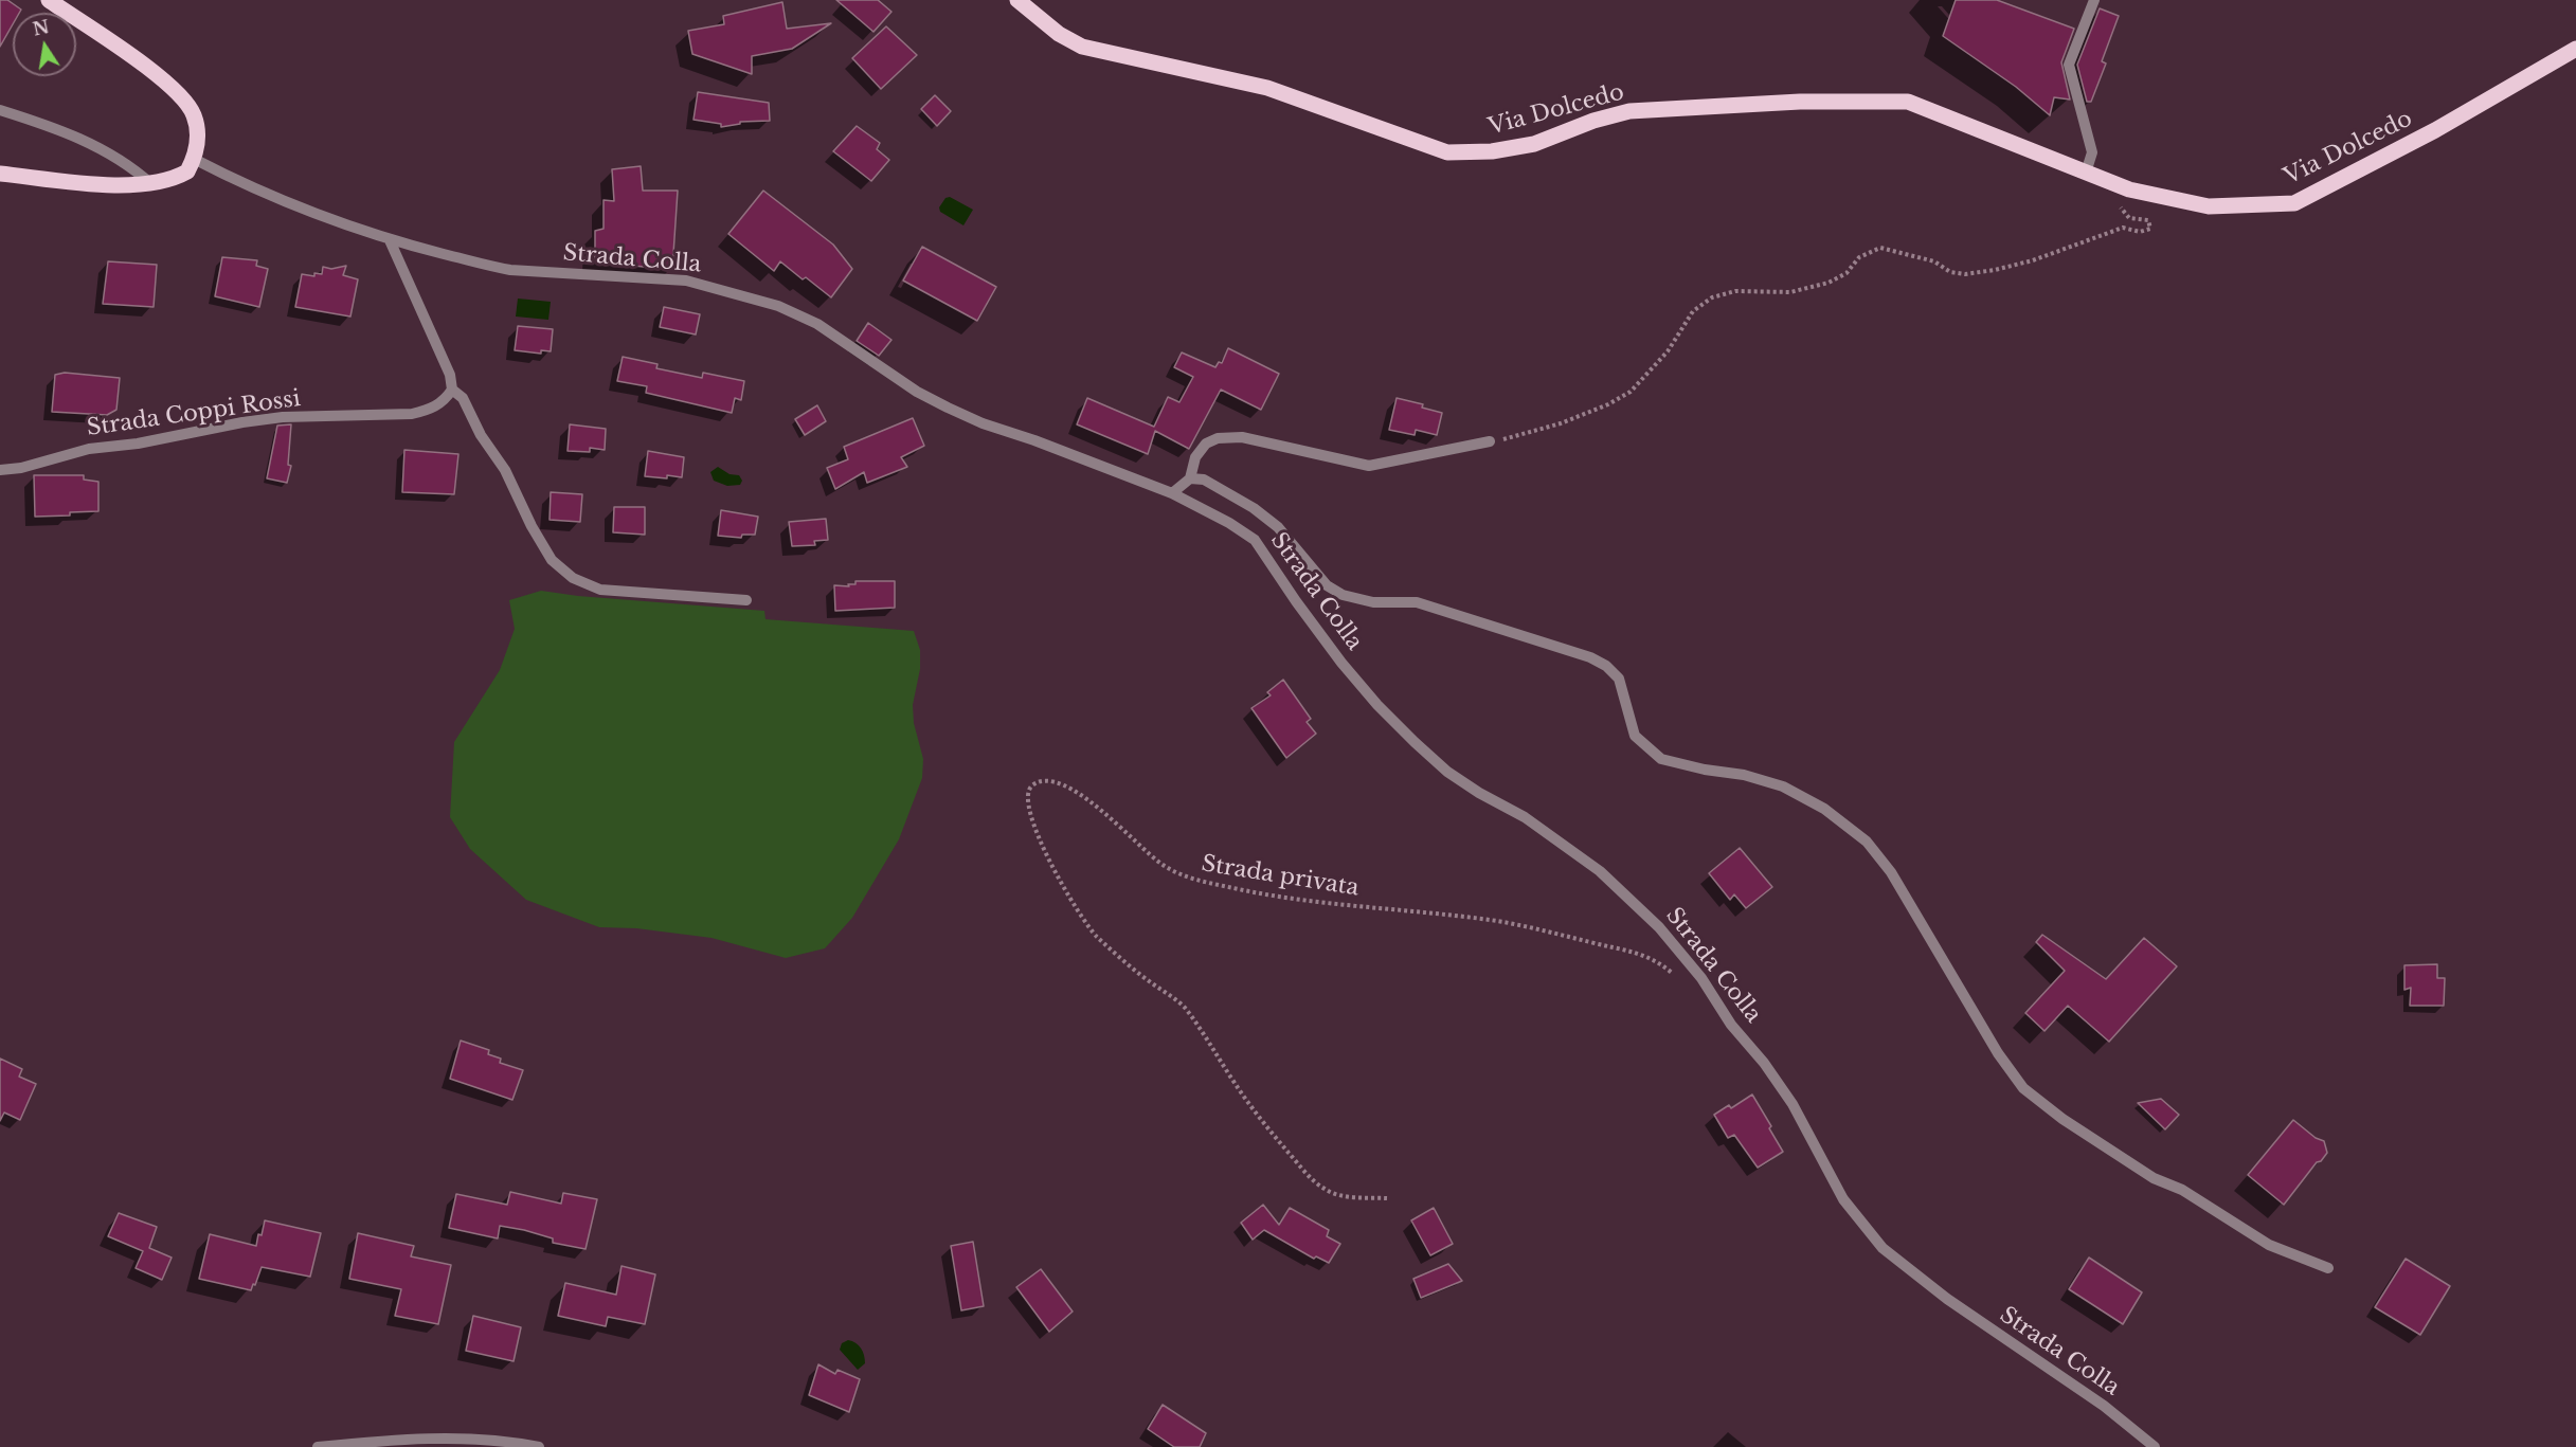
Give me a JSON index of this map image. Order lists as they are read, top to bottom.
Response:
{
  "streets": {
    "main road": ["Via Dolcedo"],
    "street": ["Strada Colla", "Strada Coppi Rossi"],
    "path": ["Strada privata"]
  },
  "crossings": [
    ["Strada Colla", "Strada privata"]
  ],
  "north": "top"
}
